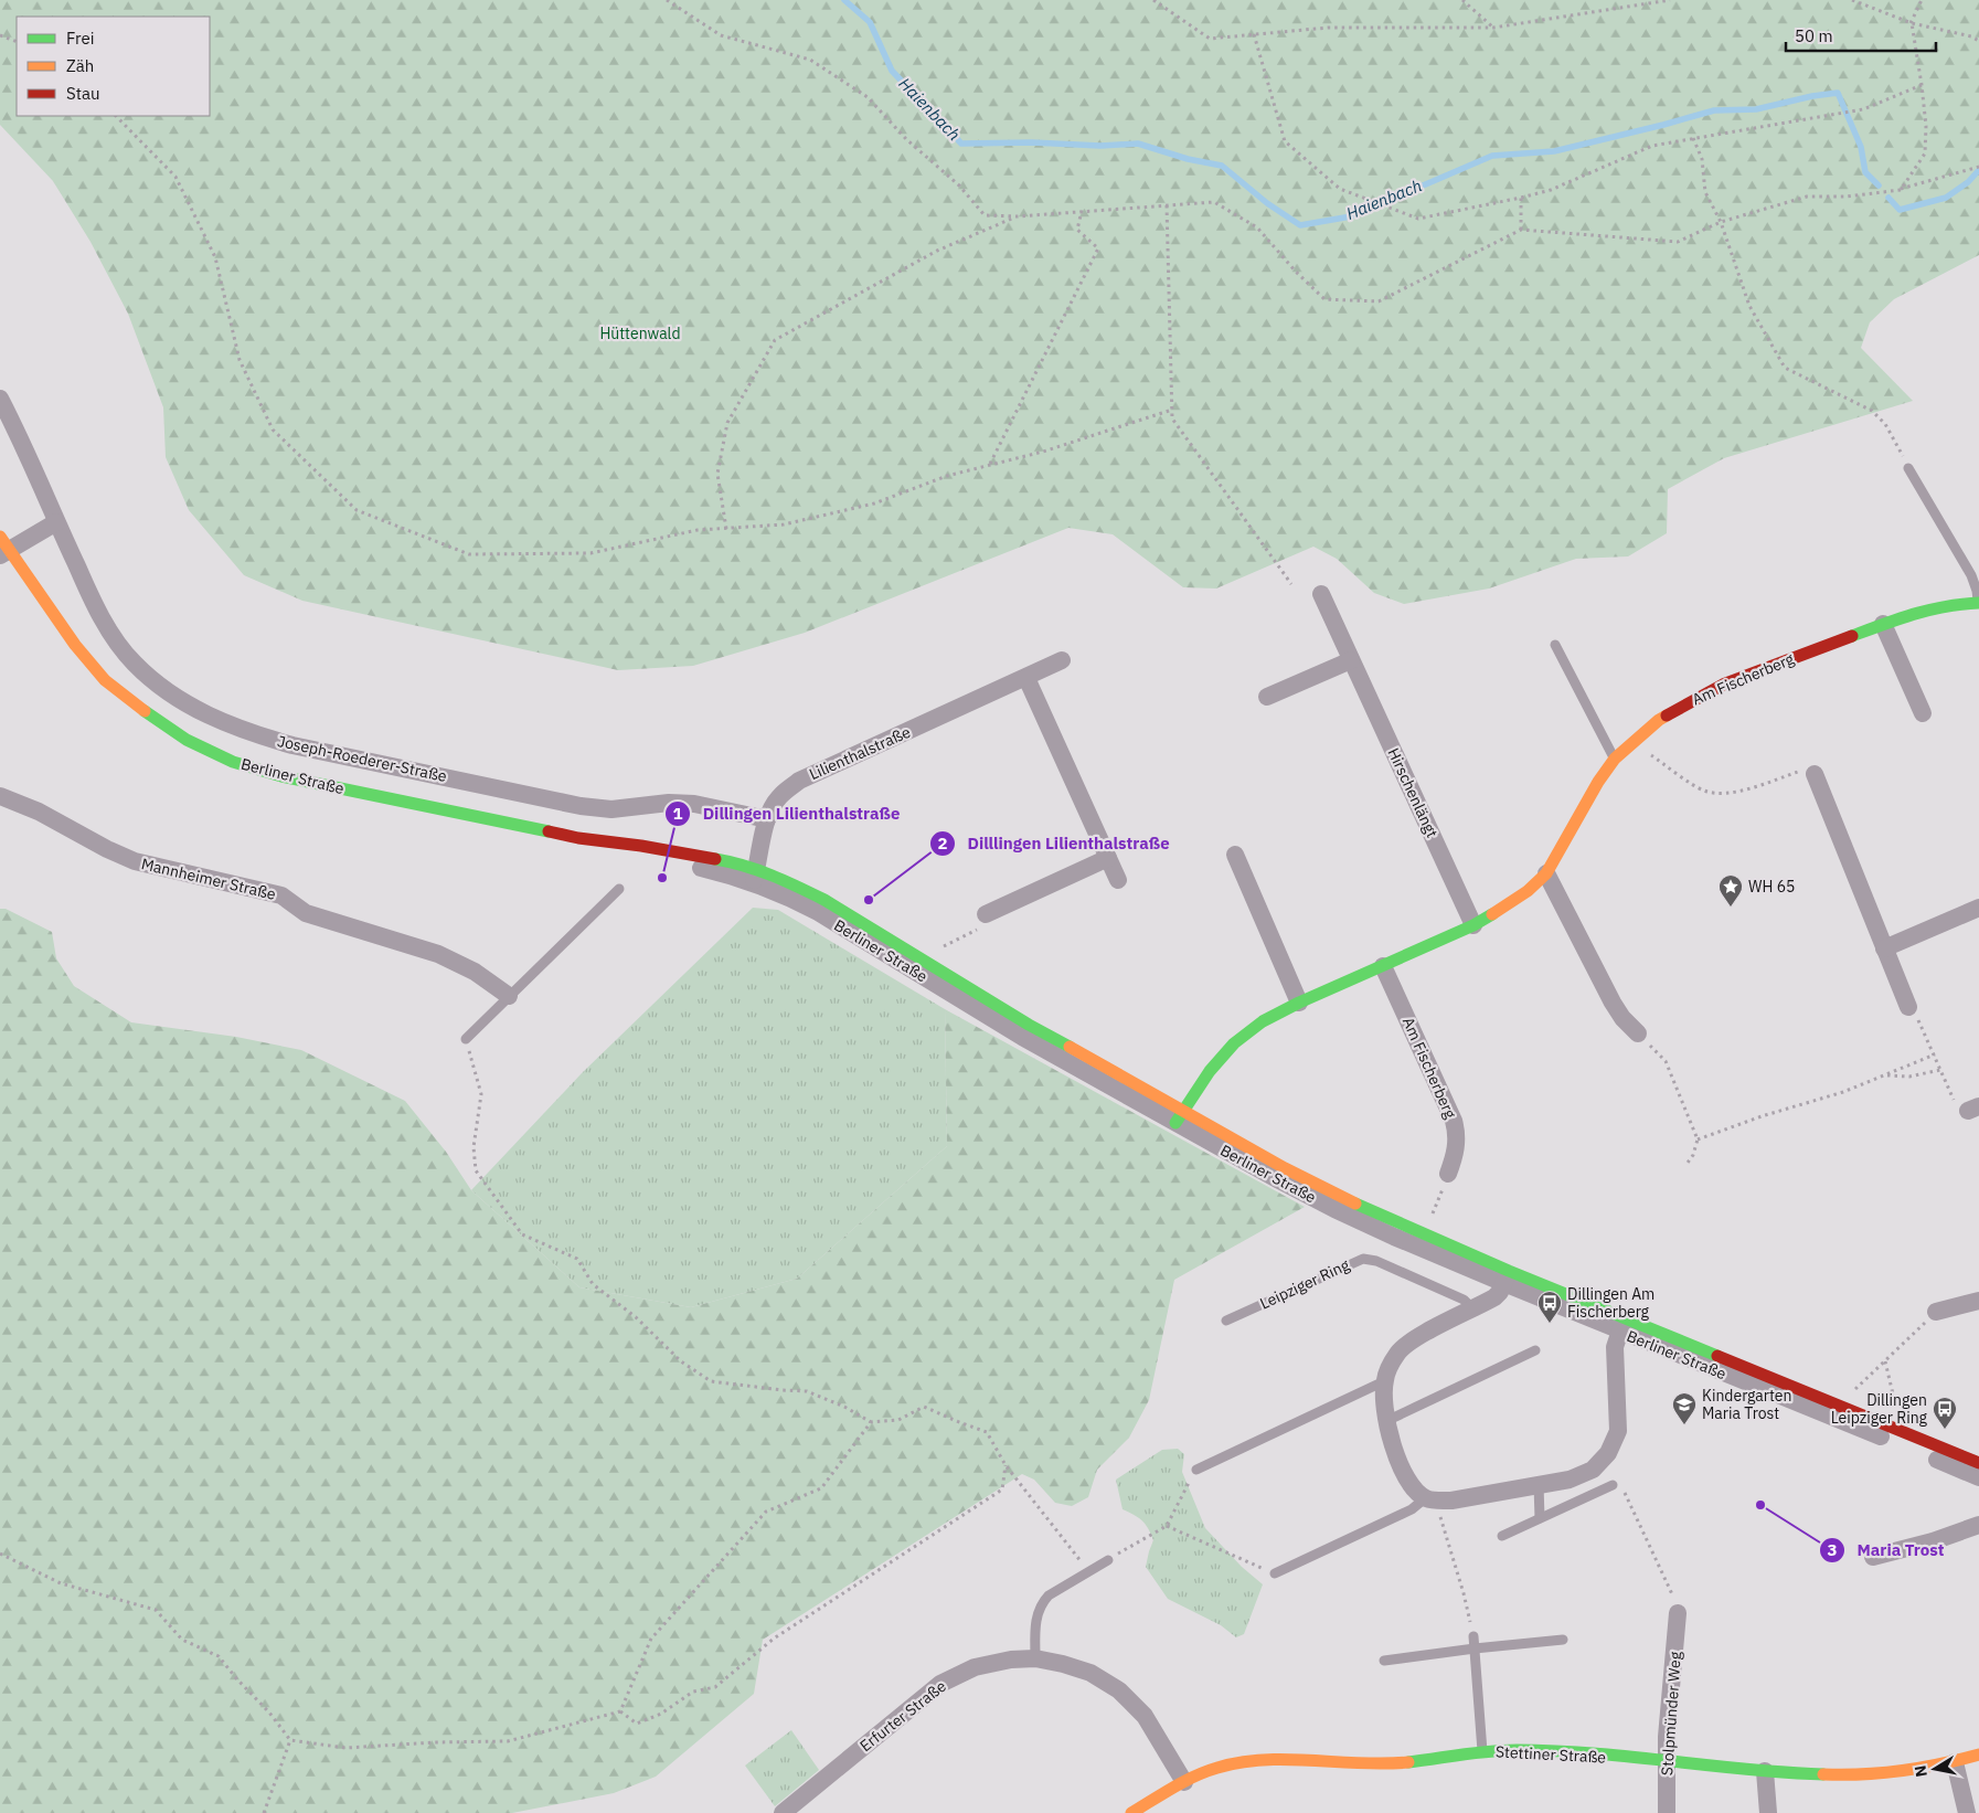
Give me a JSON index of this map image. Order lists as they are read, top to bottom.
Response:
{
  "streets": {
    "street": [
      "Am Fischerberg",
      "Lilienthalstraße",
      "Joseph-Roederer-Straße",
      "Berliner Straße",
      "Hirschenlängt",
      "Mannheimer Straße",
      "Stolpmünder Weg",
      "Erfurter Straße",
      "Stettiner Straße"
    ],
    "lane": ["Leipziger Ring"]
  },
  "crossings": [
    ["Am Fischerberg", "Berliner Straße"],
    ["Am Fischerberg", "Hirschenlängt"],
    ["Lilienthalstraße", "Joseph-Roederer-Straße"],
    ["Lilienthalstraße", "Berliner Straße"],
    ["Stolpmünder Weg", "Stettiner Straße"],
    ["Erfurter Straße", "Stettiner Straße"]
  ],
  "water": ["Haienbach"],
  "parks": ["Hüttenwald"],
  "places": {
    "other": ["Dillingen Lilienthalstraße", "Dilllingen Lilienthalstraße", "Maria Trost"],
    "place": ["WH 65"],
    "bus stop": ["Dillingen Am Fischerberg", "Dillingen Leipziger Ring"],
    "school or university": ["Kindergarten Maria Trost"]
  },
  "legend": ["Frei", "Zäh", "Stau"],
  "scale_bar": "50 m",
  "north": "left"
}
